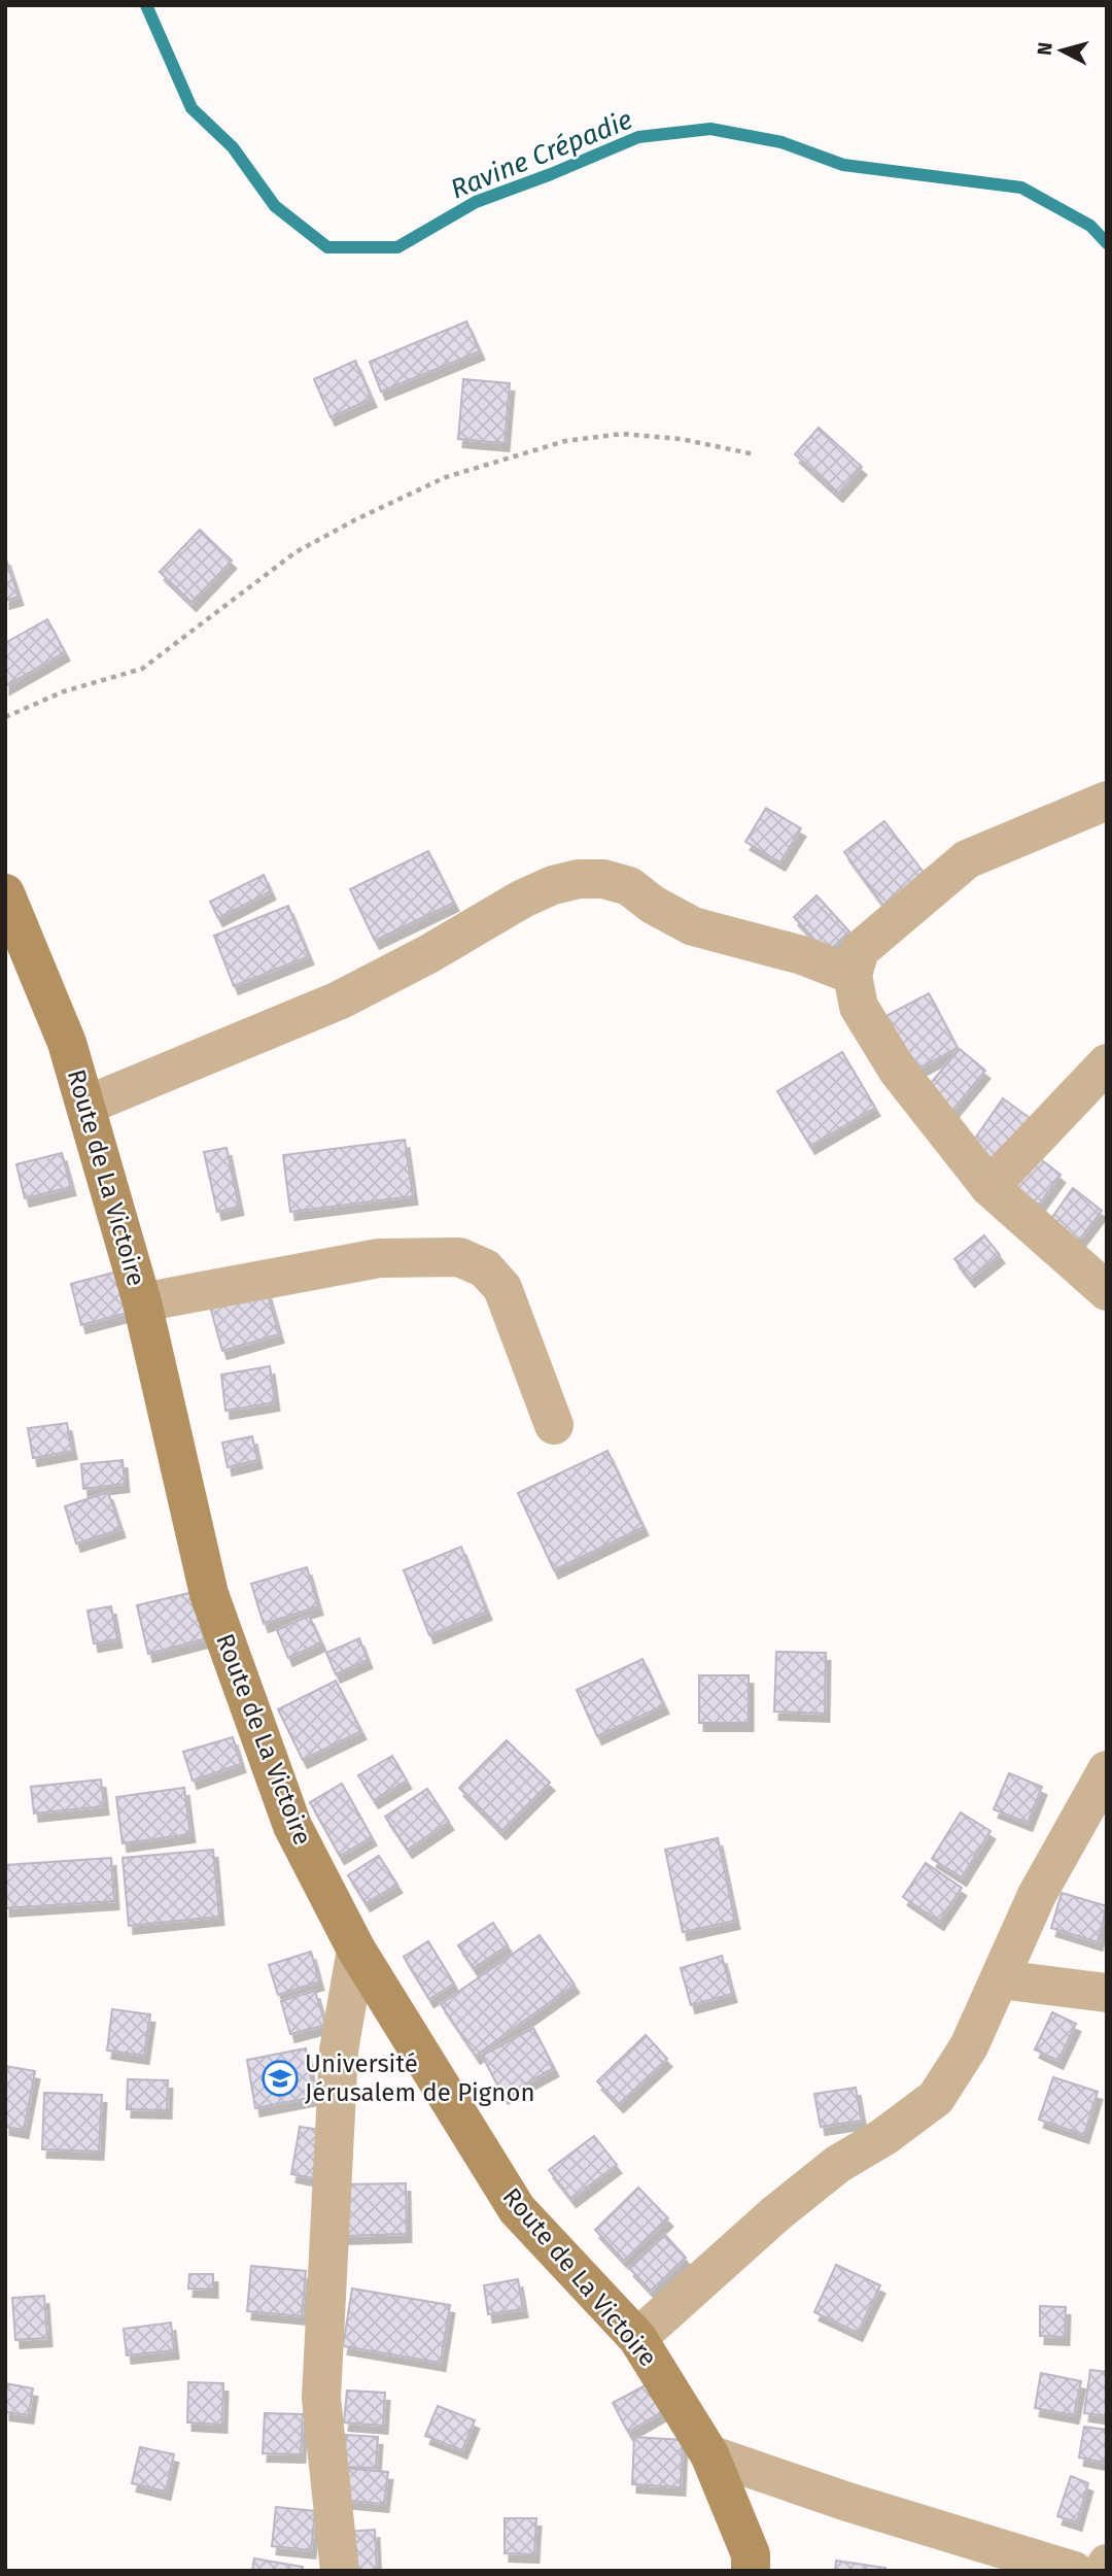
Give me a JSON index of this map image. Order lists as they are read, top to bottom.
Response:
{
  "streets": {
    "street": ["Route de La Victoire"]
  },
  "water": ["Ravine Crépadie"],
  "places": {
    "school or university": ["Université Jérusalem de Pignon"]
  },
  "north": "left"
}
